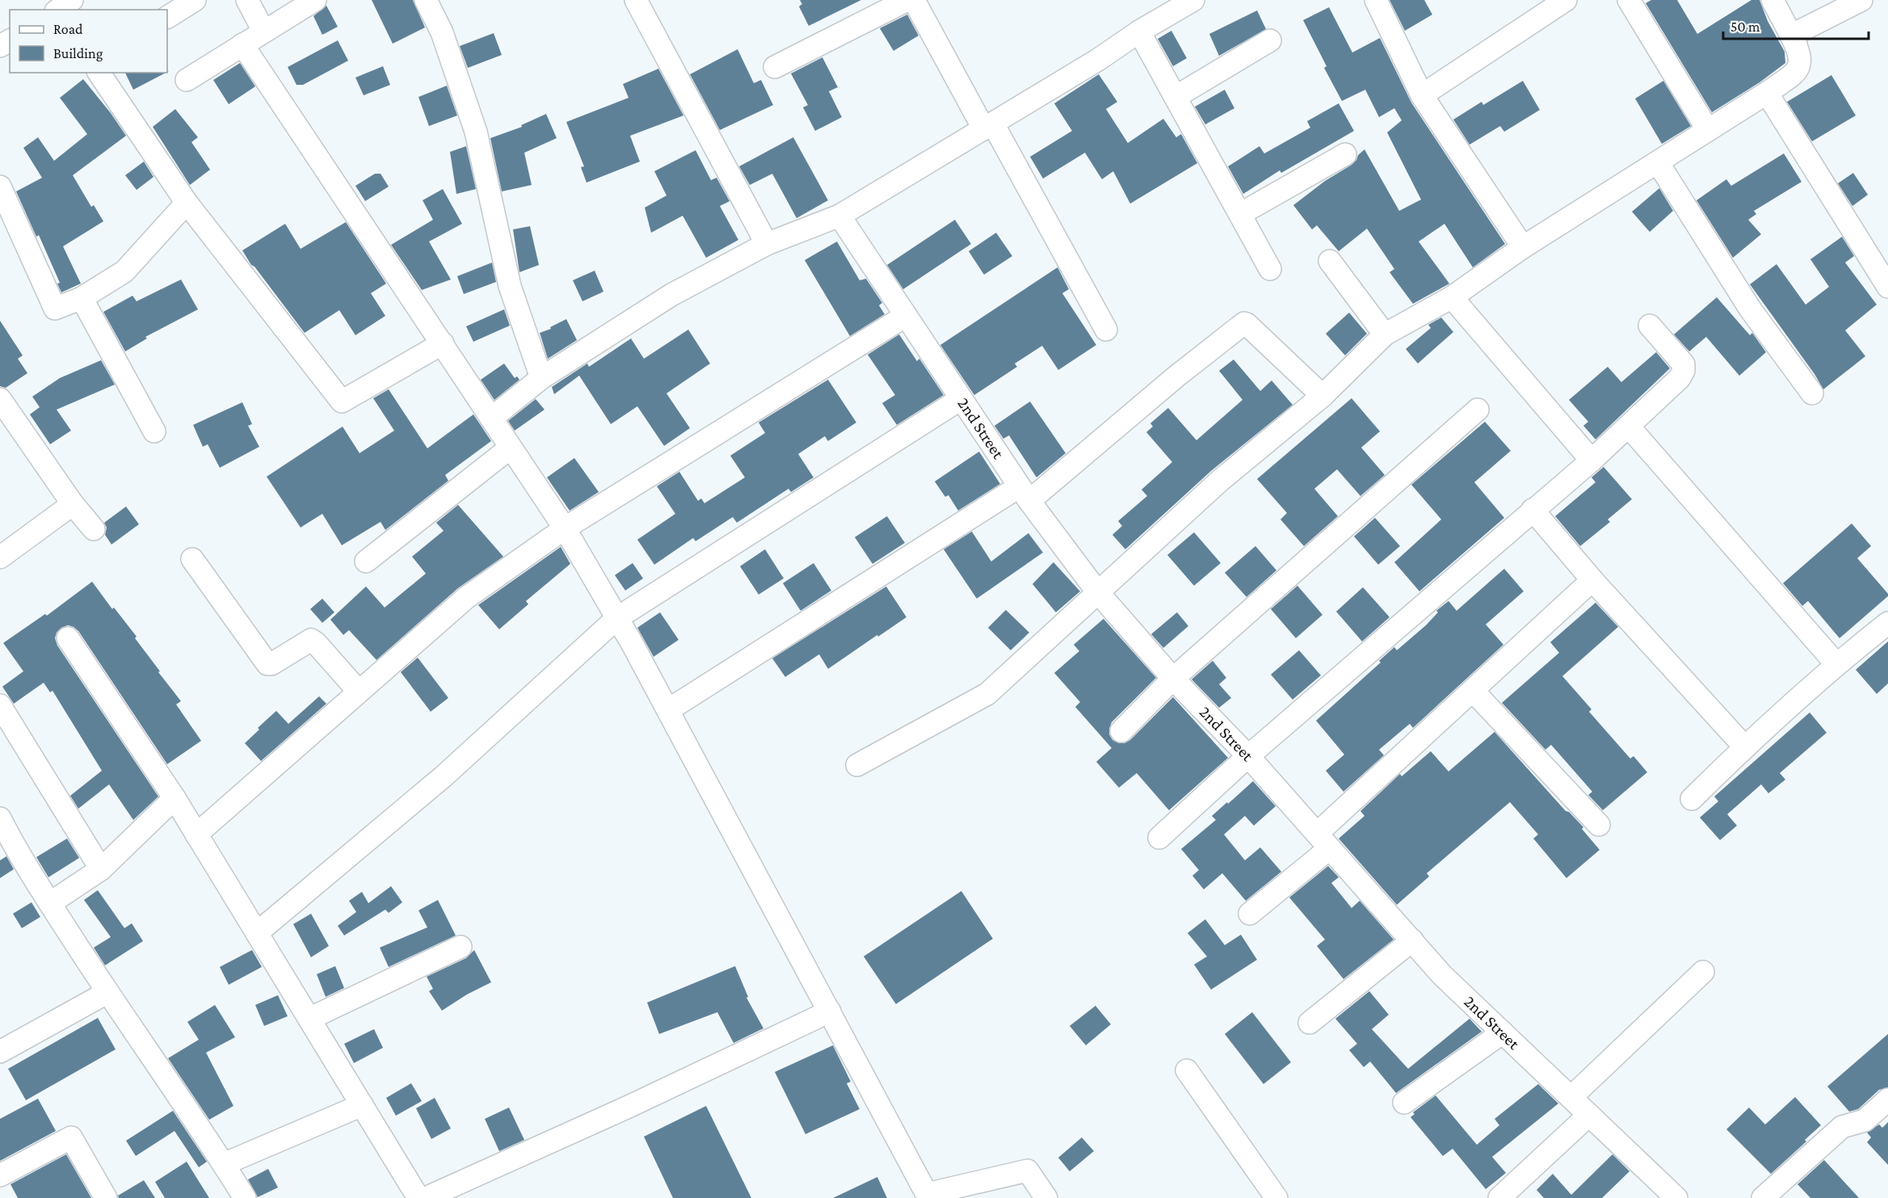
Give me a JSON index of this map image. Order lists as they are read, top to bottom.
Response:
{
  "streets": {
    "street": ["2nd Street"]
  },
  "legend": ["Road", "Building"],
  "scale_bar": "50 m"
}
